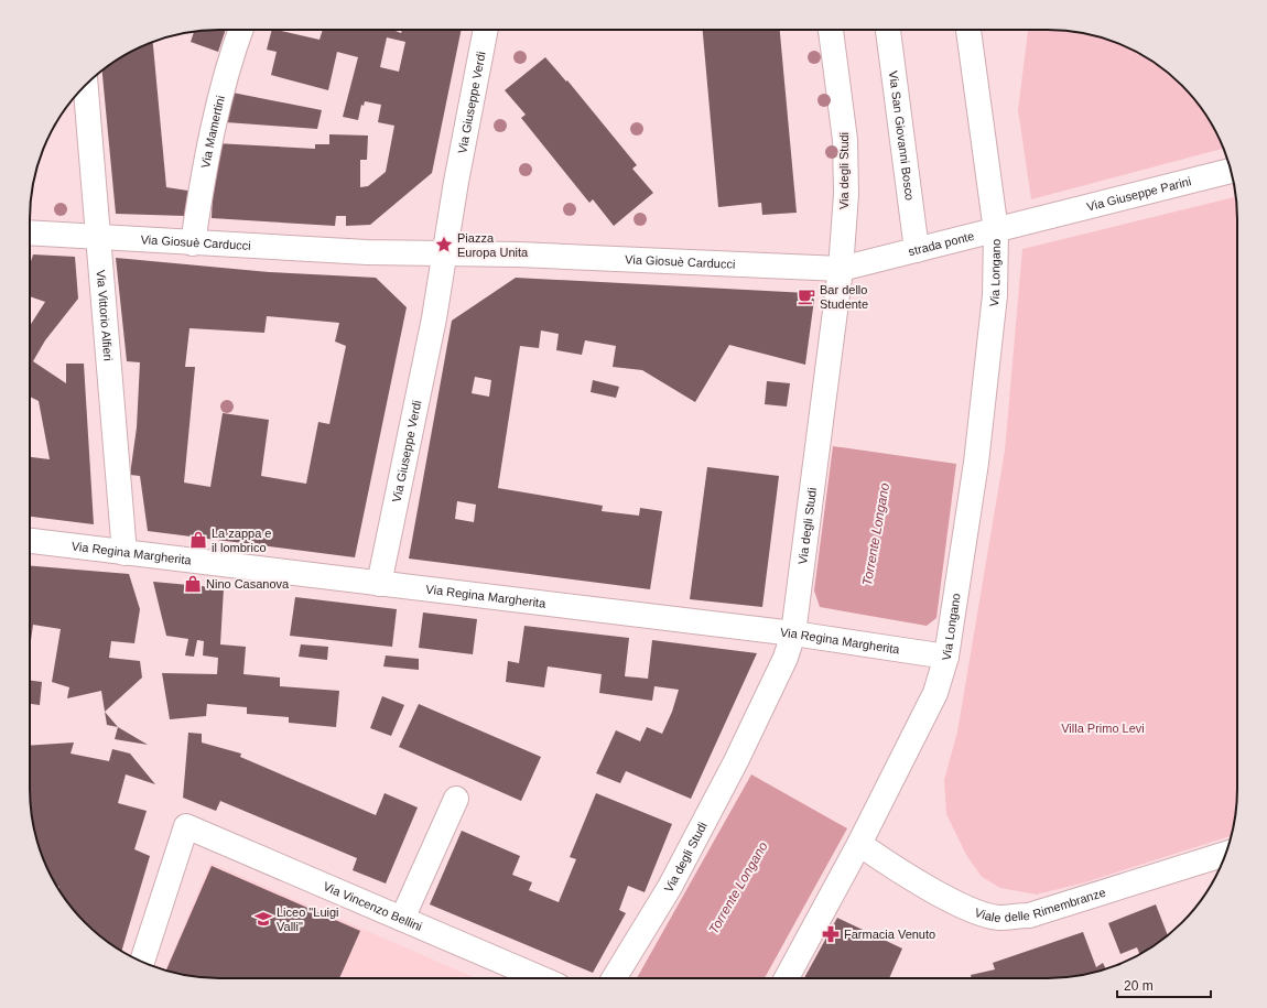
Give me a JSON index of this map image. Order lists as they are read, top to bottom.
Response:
{
  "streets": {
    "street": [
      "Via Giuseppe Verdi",
      "Via Mamertini",
      "Via San Giovanni Bosco",
      "Via degli Studi",
      "Via Giuseppe Parini",
      "Via Giosuè Carducci",
      "strada ponte",
      "Via Longano",
      "Via Vittorio Alfieri",
      "Via Regina Margherita",
      "Viale delle Rimembranze",
      "Via Vincenzo Bellini"
    ]
  },
  "crossings": [
    ["Via Giuseppe Verdi", "Via Giosuè Carducci"],
    ["Via Giuseppe Verdi", "Via Regina Margherita"],
    ["Via Mamertini", "Via Giosuè Carducci"],
    ["Via San Giovanni Bosco", "strada ponte"],
    ["Via degli Studi", "Via Giosuè Carducci"],
    ["Via degli Studi", "strada ponte"],
    ["Via degli Studi", "Via Regina Margherita"],
    ["Via Giuseppe Parini", "strada ponte"],
    ["Via Giosuè Carducci", "strada ponte"],
    ["Via Giosuè Carducci", "Via Vittorio Alfieri"],
    ["strada ponte", "Via Longano"],
    ["Via Longano", "Via Regina Margherita"],
    ["Via Longano", "Viale delle Rimembranze"],
    ["Via Vittorio Alfieri", "Via Regina Margherita"]
  ],
  "water": ["Torrente Longano"],
  "parks": ["Villa Primo Levi"],
  "places": {
    "place": ["Piazza Europa Unita"],
    "cafe": ["Bar dello Studente"],
    "shop": ["La zappa e il lombrico", "Nino Casanova"],
    "school or university": ["Liceo \"Luigi Valli\""],
    "pharmacy": ["Farmacia Venuto"]
  },
  "scale_bar": "20 m"
}
